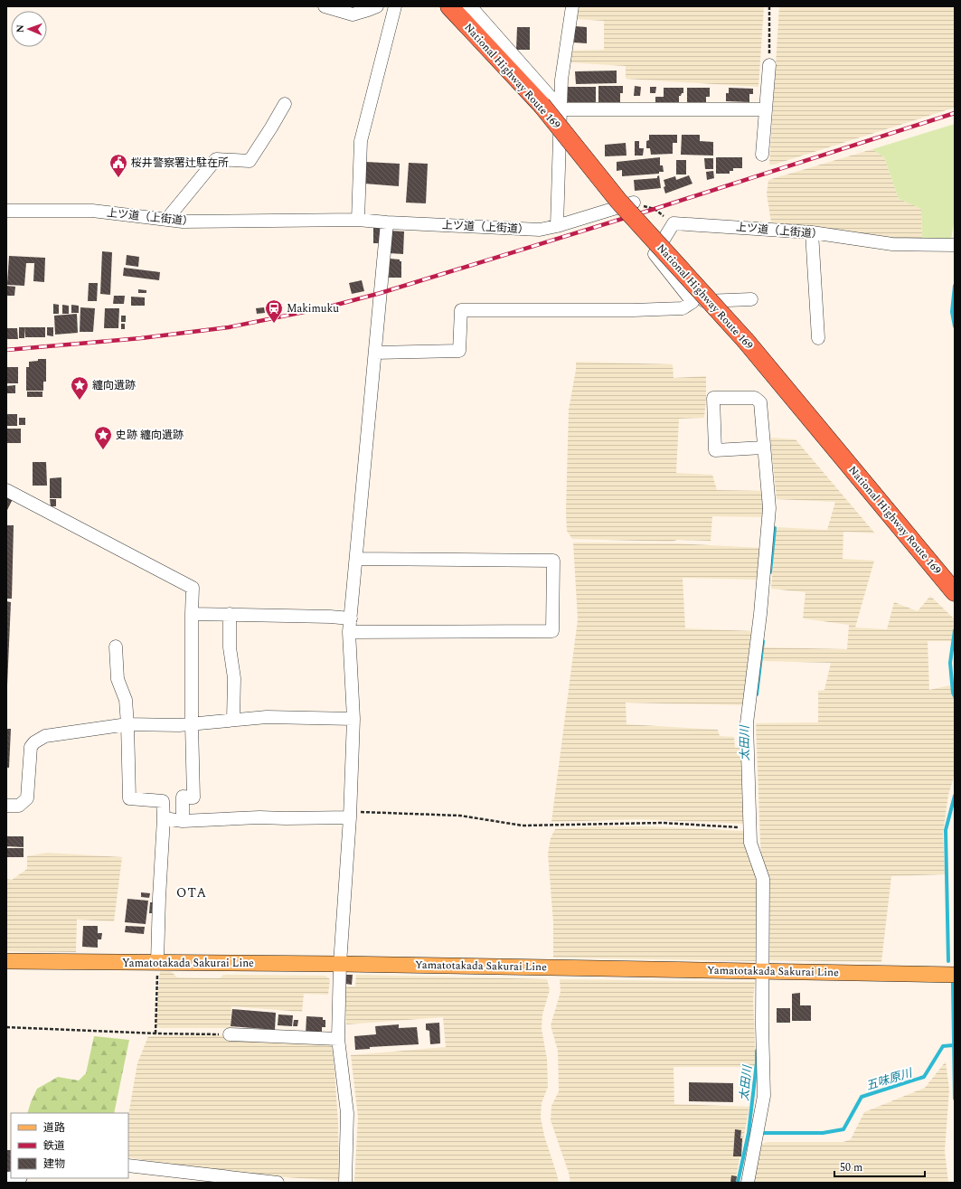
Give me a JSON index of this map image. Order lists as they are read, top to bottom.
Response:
{
  "streets": {
    "highway": ["National Highway Route 169"],
    "main road": ["Yamatotakada Sakurai Line"],
    "street": ["上ツ道（上街道）"]
  },
  "districts": ["OTA"],
  "water": ["太田川", "五味原川"],
  "places": {
    "public building": ["桜井警察署辻駐在所"],
    "station": ["Makimuku"],
    "place": ["纏向遺跡", "史跡 纏向遺跡"]
  },
  "legend": ["道路", "鉄道", "建物"],
  "scale_bar": "50 m",
  "north": "left"
}
